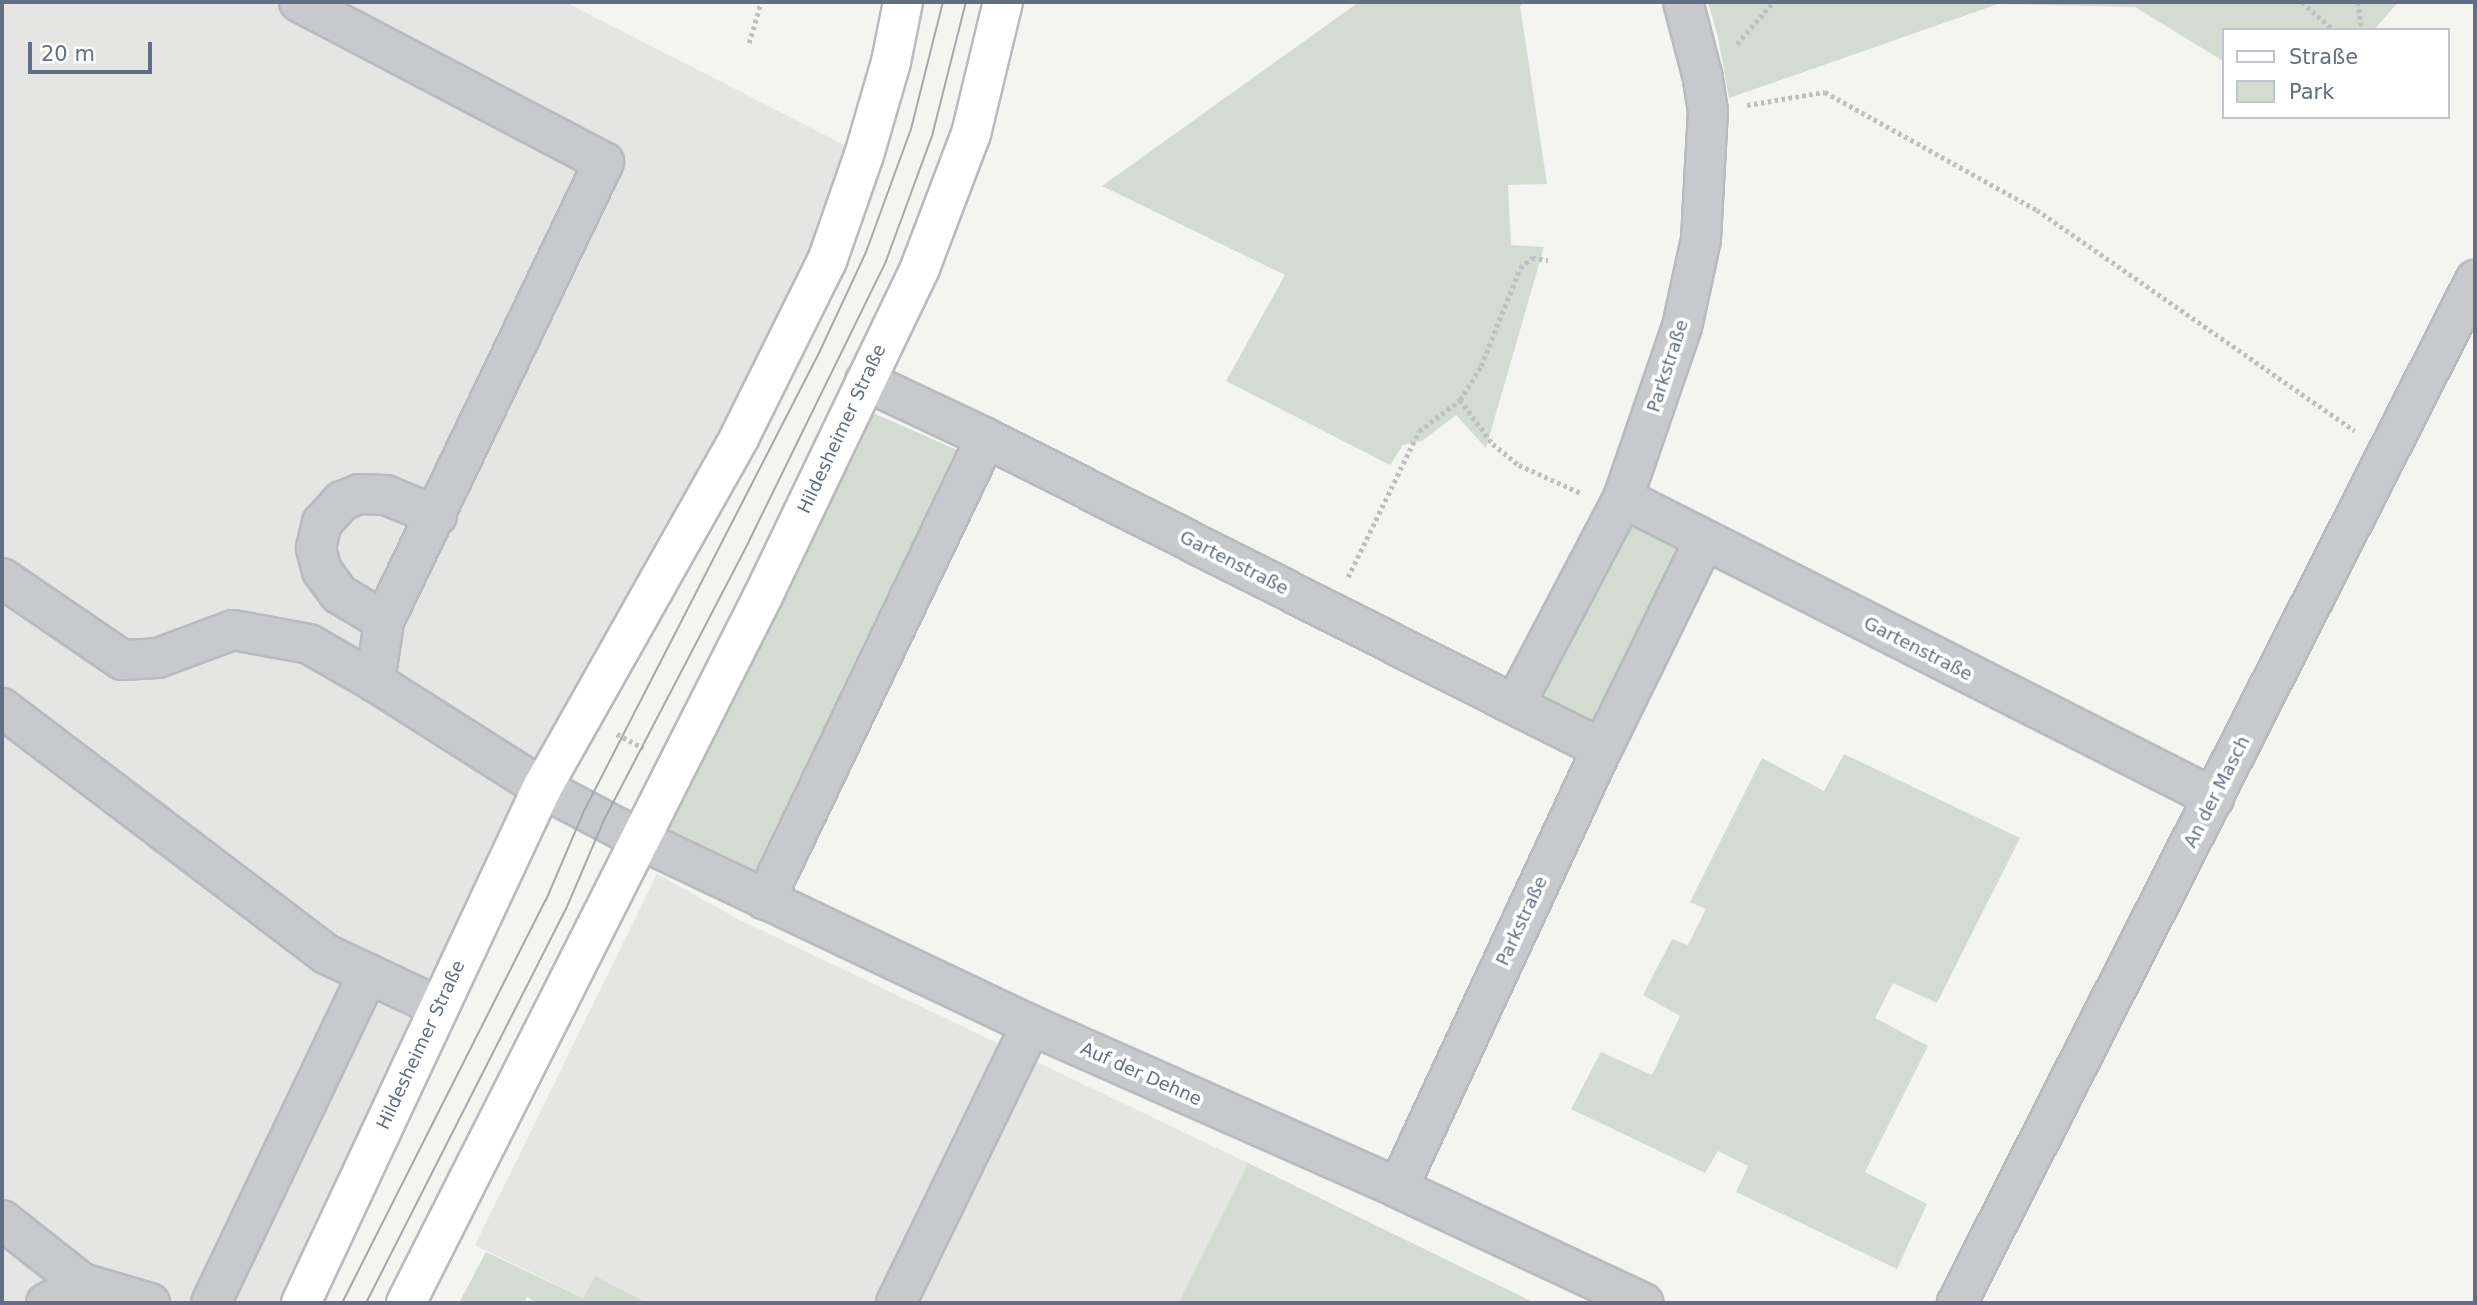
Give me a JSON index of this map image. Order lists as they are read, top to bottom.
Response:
{
  "streets": {
    "main road": ["Hildesheimer Straße"],
    "street": [
      "Parkstraße",
      "Gartenstraße",
      "An der Masch",
      "Auf der Dehne"
    ]
  },
  "crossings": [
    ["Parkstraße", "Gartenstraße"],
    ["Parkstraße", "Auf der Dehne"],
    ["Hildesheimer Straße", "Gartenstraße"],
    ["Hildesheimer Straße", "Auf der Dehne"],
    ["Gartenstraße", "An der Masch"]
  ],
  "legend": ["Straße", "Park"],
  "scale_bar": "20 m"
}
